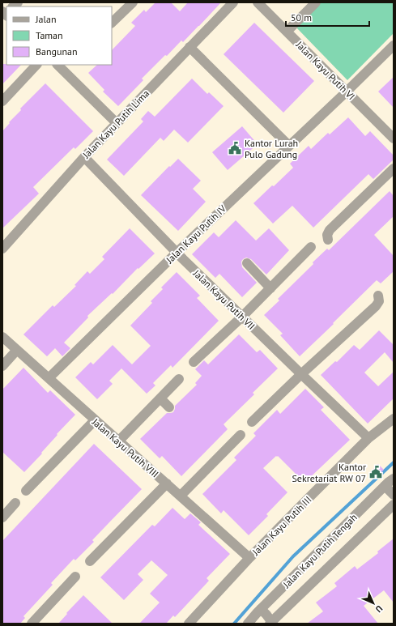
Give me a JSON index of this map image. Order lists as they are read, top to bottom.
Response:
{
  "streets": {
    "street": [
      "Jalan Kayu Putih VI",
      "Jalan Kayu Putih Lima",
      "Jalan Kayu Putih IV",
      "Jalan Kayu Putih VII",
      "Jalan Kayu Putih VIII",
      "Jalan Kayu Putih III",
      "Jalan Kayu Putih Tengah"
    ]
  },
  "crossings": [
    ["Jalan Kayu Putih VI", "Jalan Kayu Putih IV"],
    ["Jalan Kayu Putih Lima", "Jalan Kayu Putih VII"],
    ["Jalan Kayu Putih IV", "Jalan Kayu Putih VII"],
    ["Jalan Kayu Putih IV", "Jalan Kayu Putih VIII"],
    ["Jalan Kayu Putih VII", "Jalan Kayu Putih III"],
    ["Jalan Kayu Putih VIII", "Jalan Kayu Putih III"]
  ],
  "places": {
    "public building": ["Kantor Lurah Pulo Gadung", "Kantor Sekretariat RW 07"]
  },
  "legend": ["Jalan", "Taman", "Bangunan"],
  "scale_bar": "50 m",
  "north": "bottom right"
}
